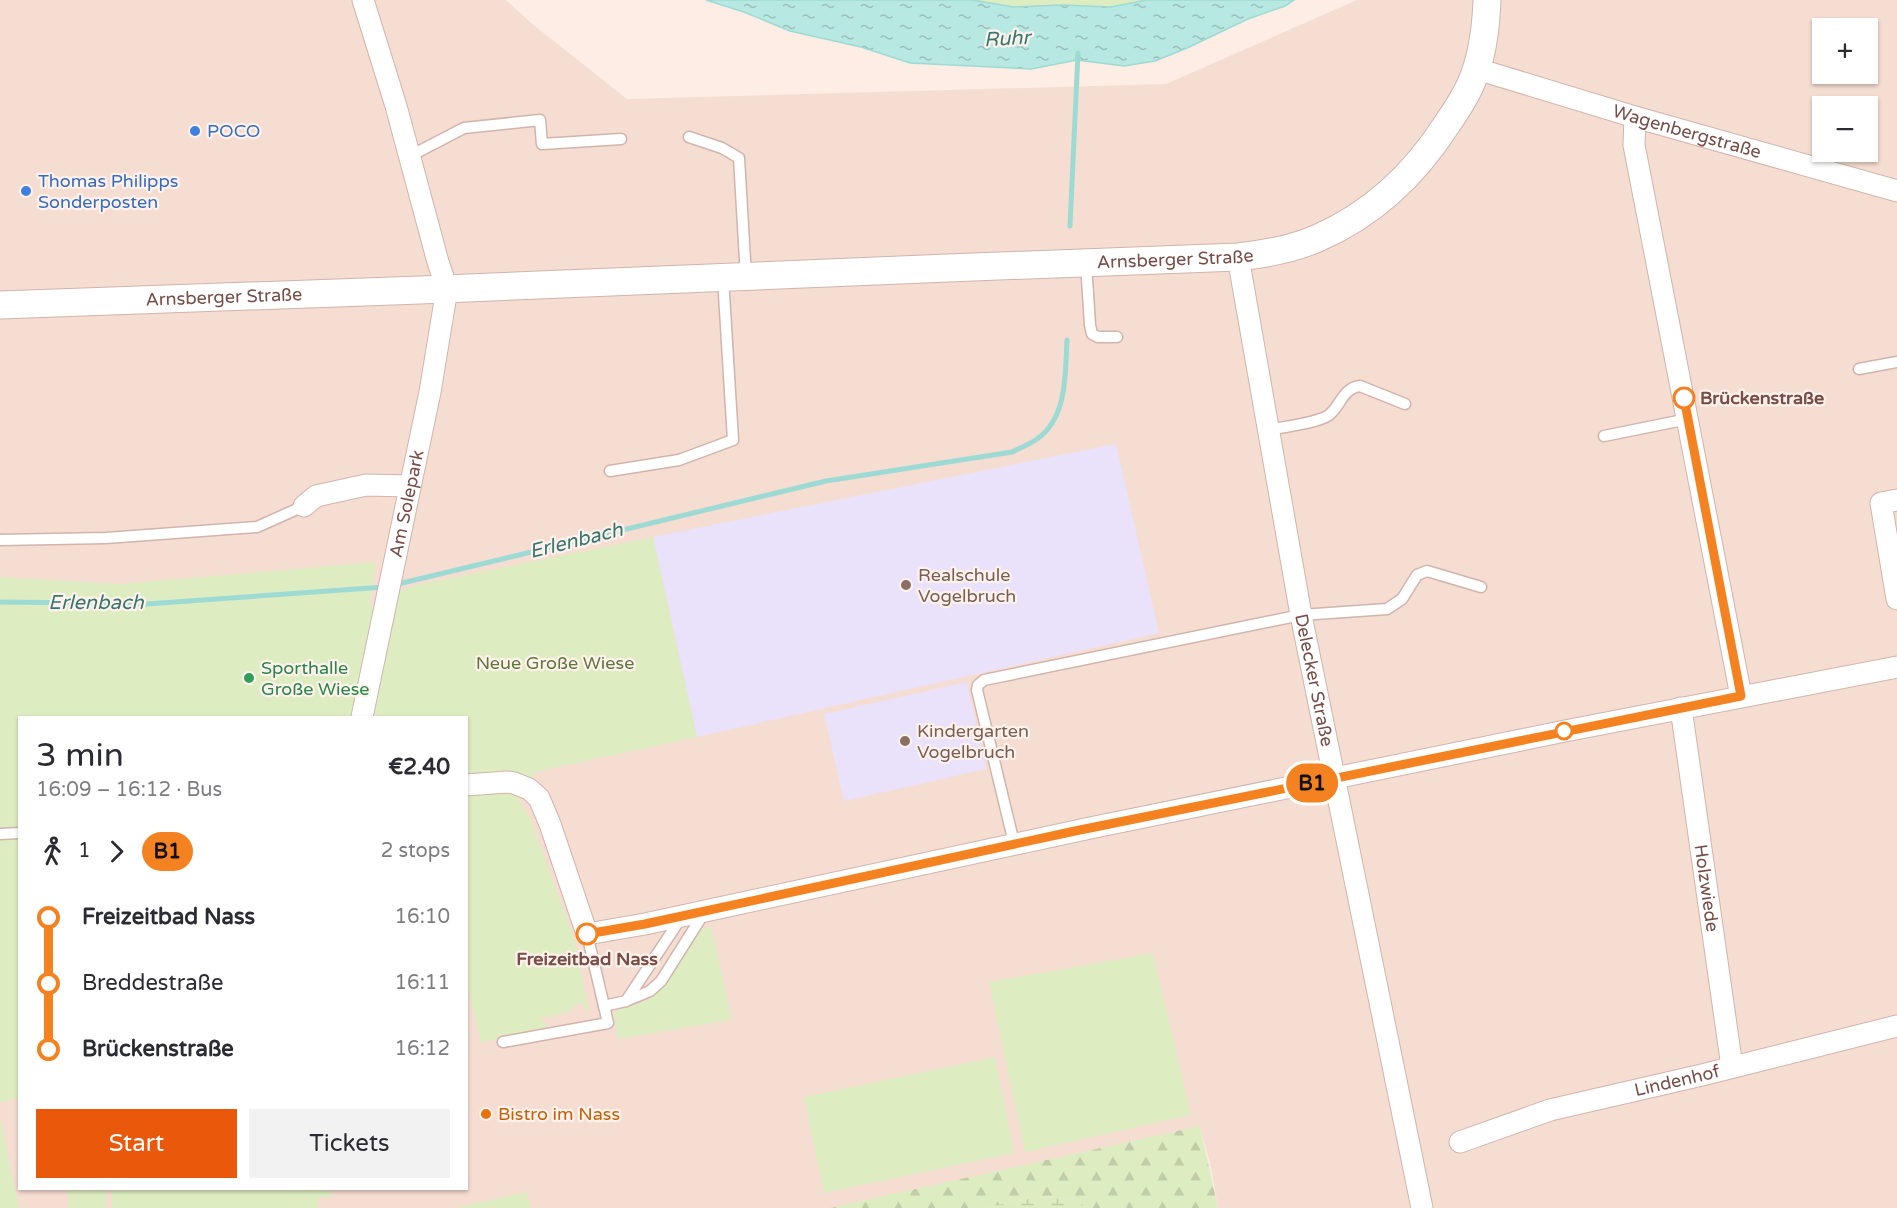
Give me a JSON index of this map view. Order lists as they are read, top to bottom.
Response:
{
  "streets": {
    "street": [
      "Wagenbergstraße",
      "Arnsberger Straße",
      "Am Solepark",
      "Delecker Straße",
      "Holzwiede",
      "Lindenhof"
    ]
  },
  "crossings": [
    ["Wagenbergstraße", "Arnsberger Straße"],
    ["Arnsberger Straße", "Am Solepark"],
    ["Arnsberger Straße", "Delecker Straße"],
    ["Holzwiede", "Lindenhof"]
  ],
  "water": ["Ruhr", "Erlenbach"],
  "parks": ["Neue Große Wiese"],
  "places": [
    "POCO",
    "Thomas Philipps Sonderposten",
    "Brückenstraße",
    "Realschule Vogelbruch",
    "Sporthalle Große Wiese",
    "Kindergarten Vogelbruch",
    "Freizeitbad Nass",
    "Bistro im Nass"
  ],
  "lines": ["bus line B1"],
  "page": {
    "on_map": "B1",
    "map_buttons": ["+", "−"],
    "heading": ["3 min", "16:09 – 16:12 · Bus", "€2.40"],
    "legs": ["1", "B1", "2 stops"],
    "list": [
      {
        "name": "Freizeitbad Nass",
        "value": "16:10"
      },
      {
        "name": "Breddestraße",
        "value": "16:11"
      },
      {
        "name": "Brückenstraße",
        "value": "16:12"
      }
    ],
    "buttons": ["Start", "Tickets"]
  }
}
